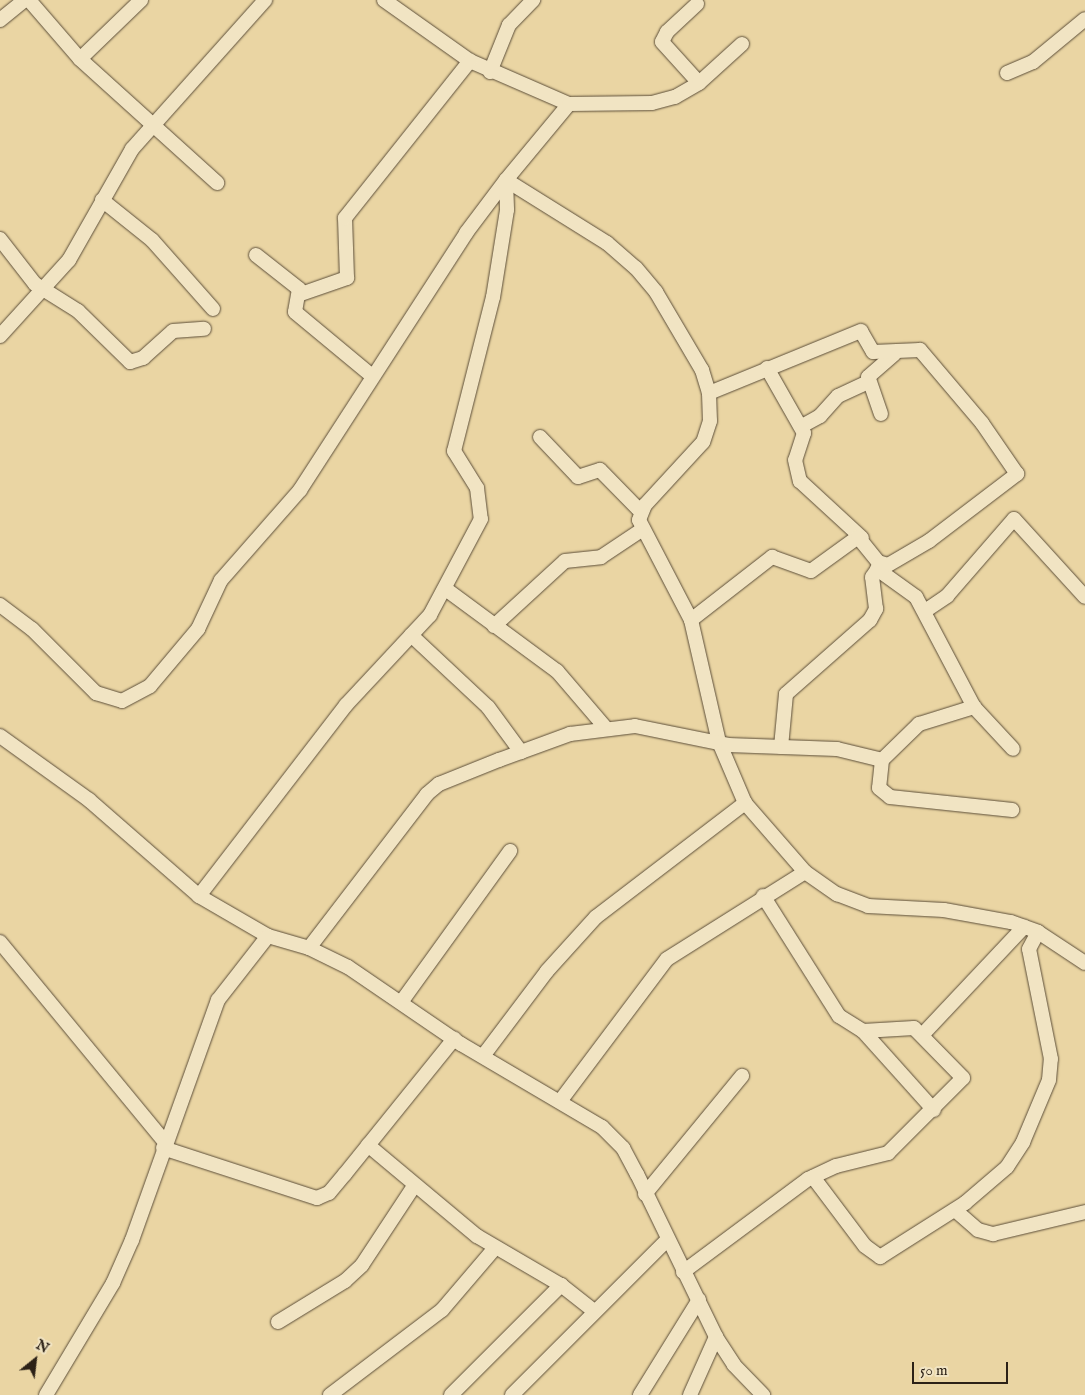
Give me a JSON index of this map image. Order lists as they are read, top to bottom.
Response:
{
  "scale_bar": "50 m",
  "north": "top right"
}
